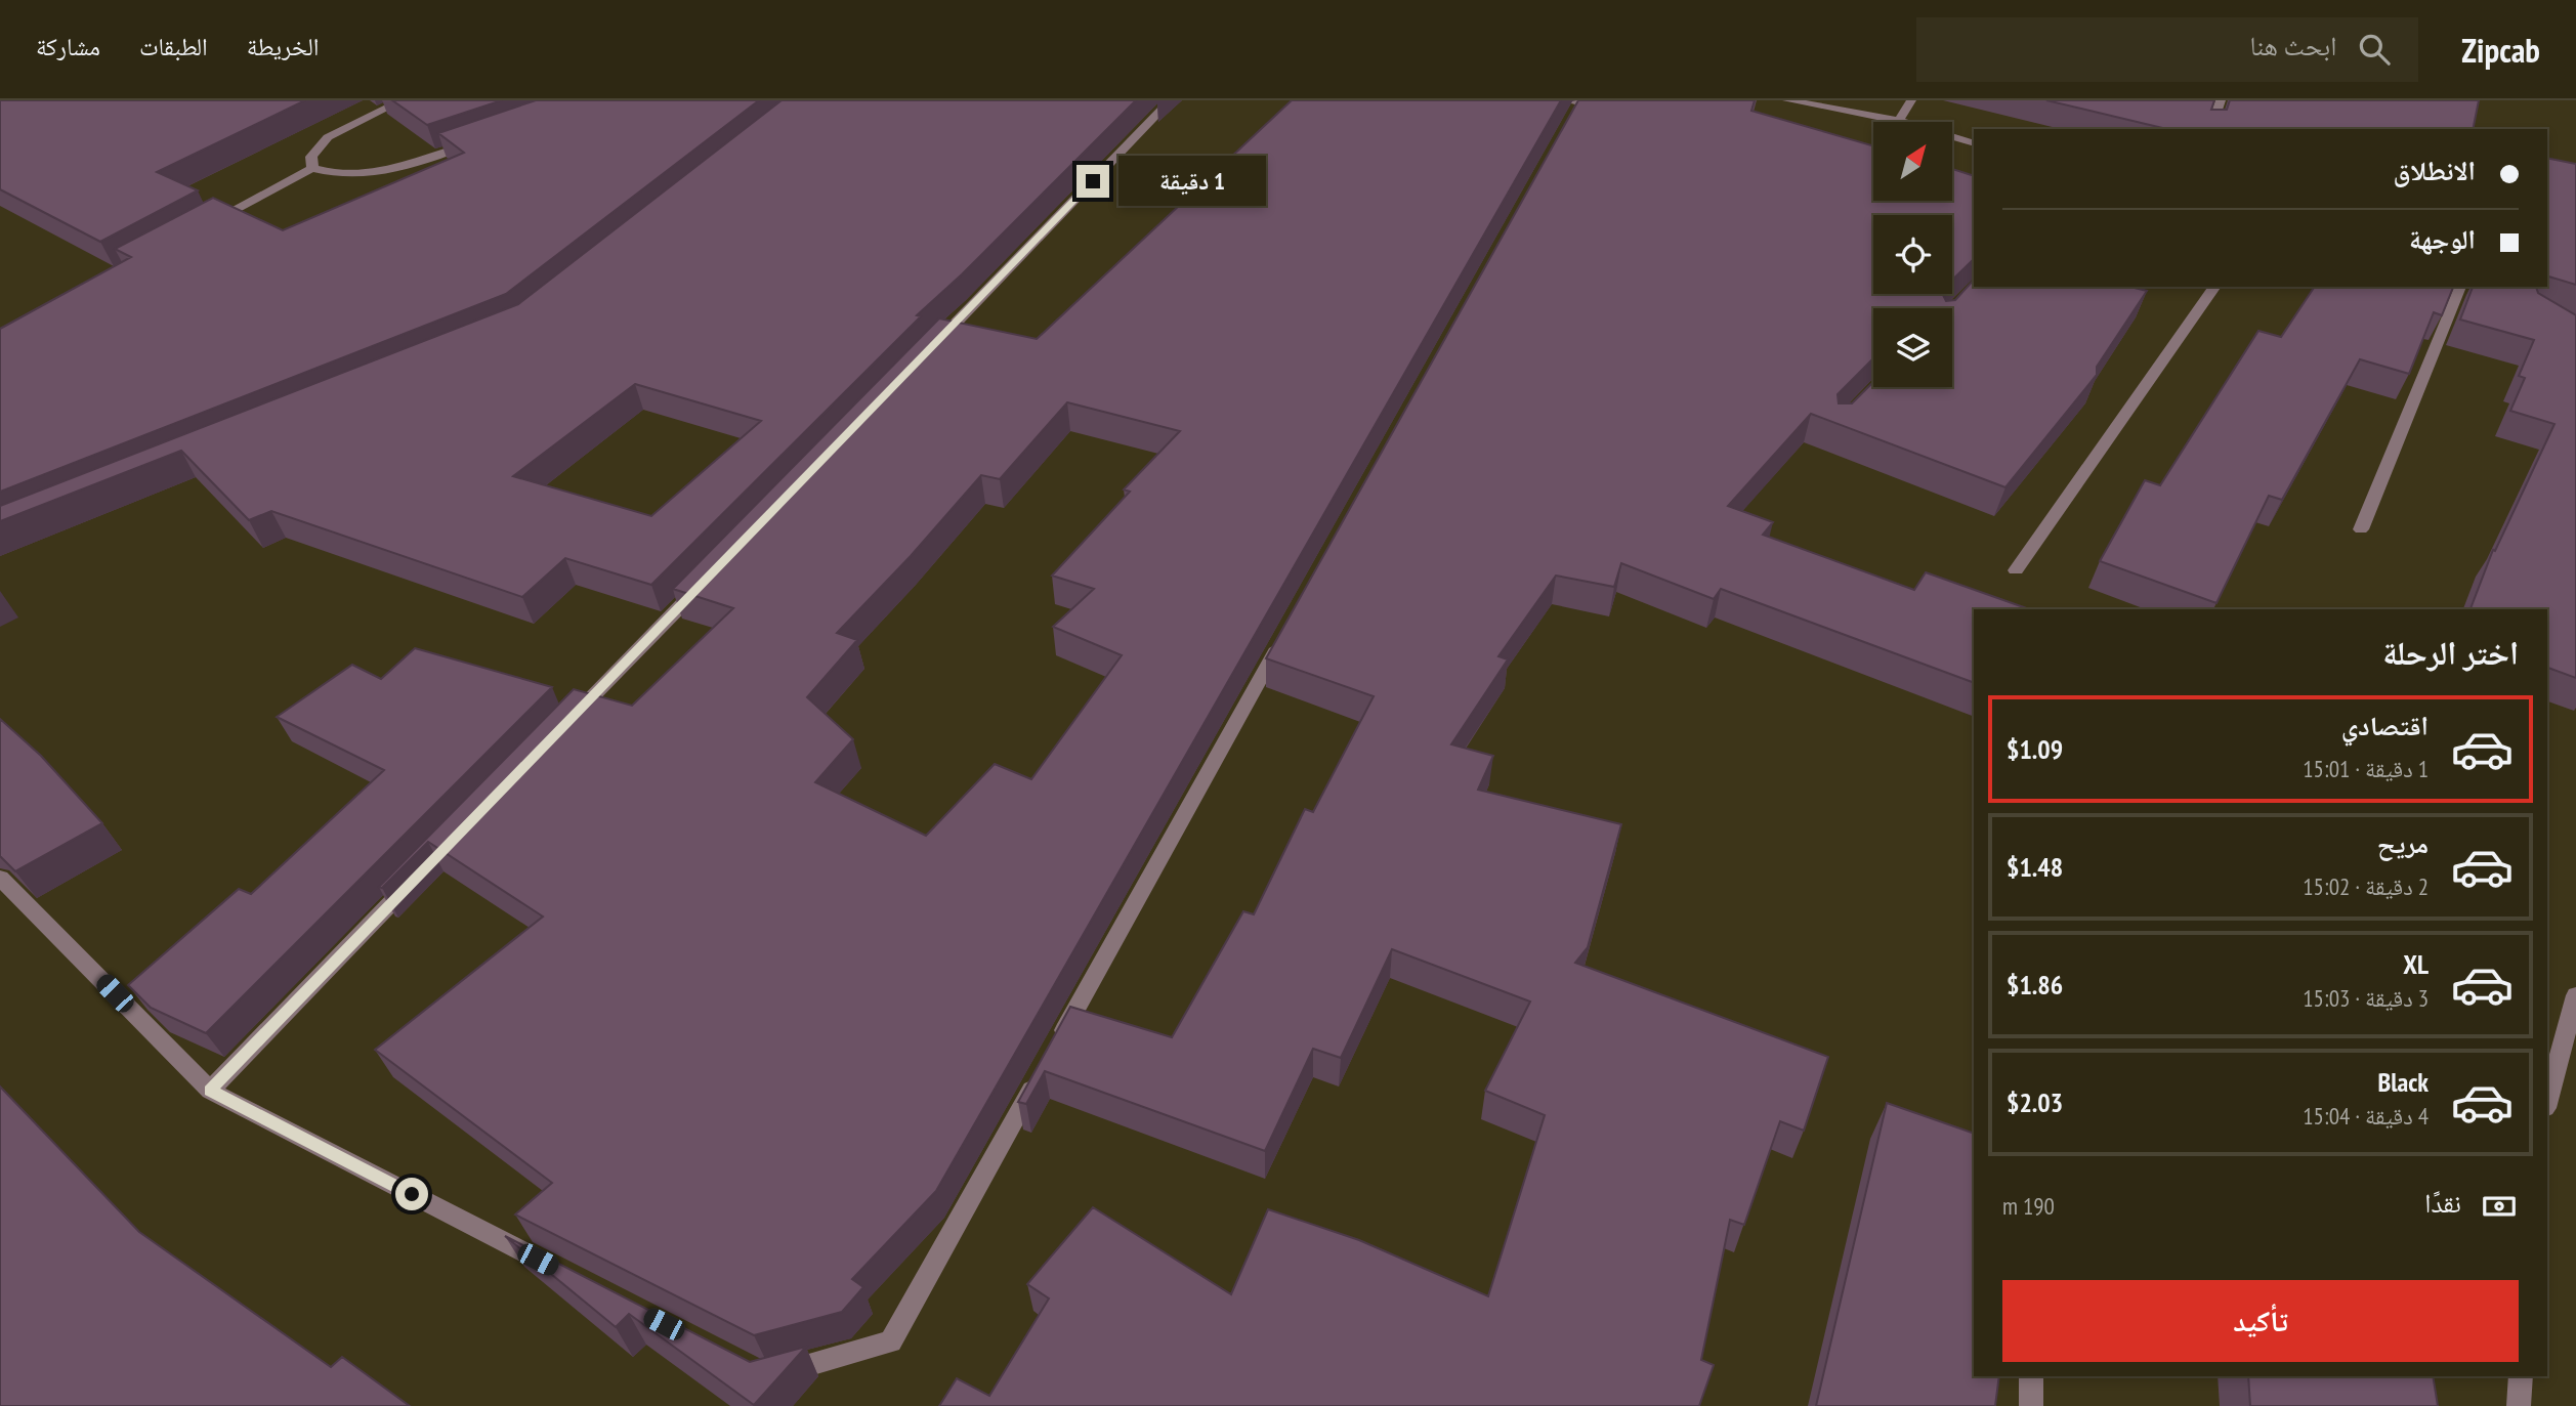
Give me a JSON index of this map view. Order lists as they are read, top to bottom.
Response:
{
  "north": "top right",
  "page": {
    "header": "Zipcab",
    "search": "ابحث هنا",
    "nav": ["الخريطة", "الطبقات", "مشاركة"],
    "banner": ["الانطلاق", "الوجهة"],
    "bubble": "1 دقيقة",
    "heading": "اختر الرحلة",
    "list": [
      {
        "name": "اقتصادي",
        "note": "1 دقيقة · 15:01",
        "value": "$1.09"
      },
      {
        "name": "مريح",
        "note": "2 دقيقة · 15:02",
        "value": "$1.48"
      },
      {
        "name": "XL",
        "note": "3 دقيقة · 15:03",
        "value": "$1.86"
      },
      {
        "name": "Black",
        "note": "4 دقيقة · 15:04",
        "value": "$2.03"
      }
    ],
    "pay": ["نقدًا", "190 m"],
    "buttons": "تأكيد"
  }
}
